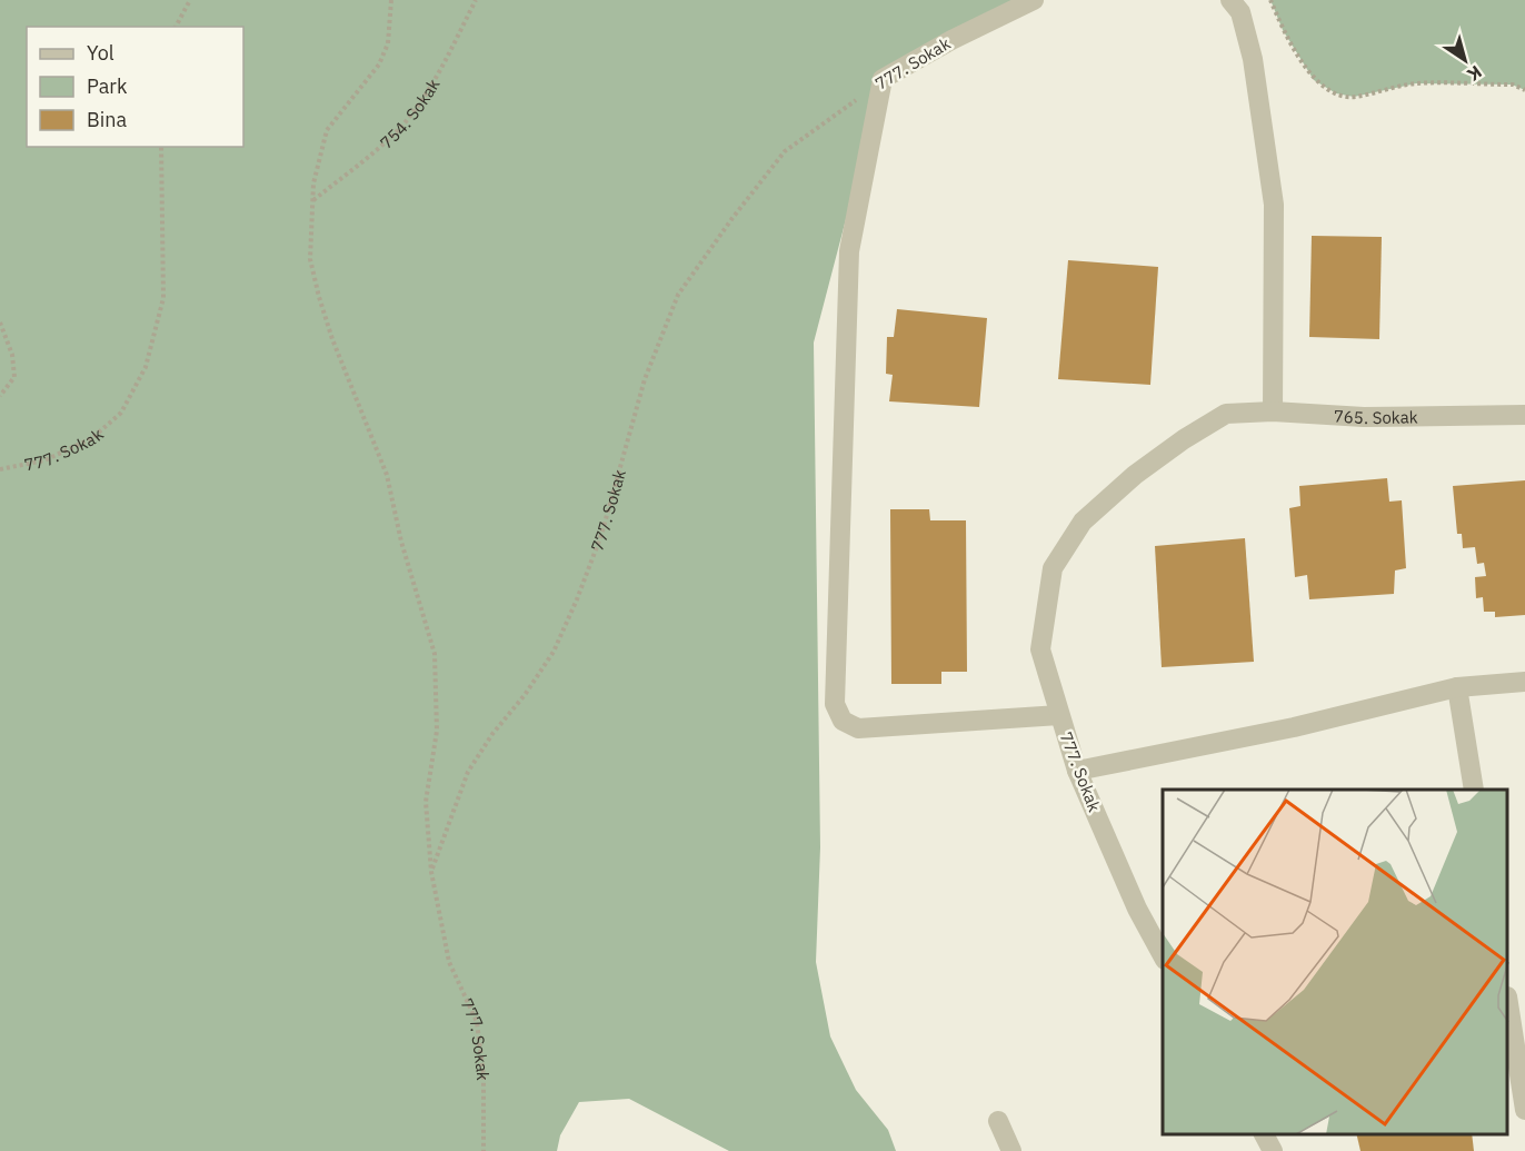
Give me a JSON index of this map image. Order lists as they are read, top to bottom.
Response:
{
  "streets": {
    "street": ["777. Sokak", "765. Sokak"],
    "path": ["754. Sokak"]
  },
  "crossings": [
    ["777. Sokak", "765. Sokak"]
  ],
  "legend": ["Yol", "Park", "Bina"],
  "north": "bottom right"
}
